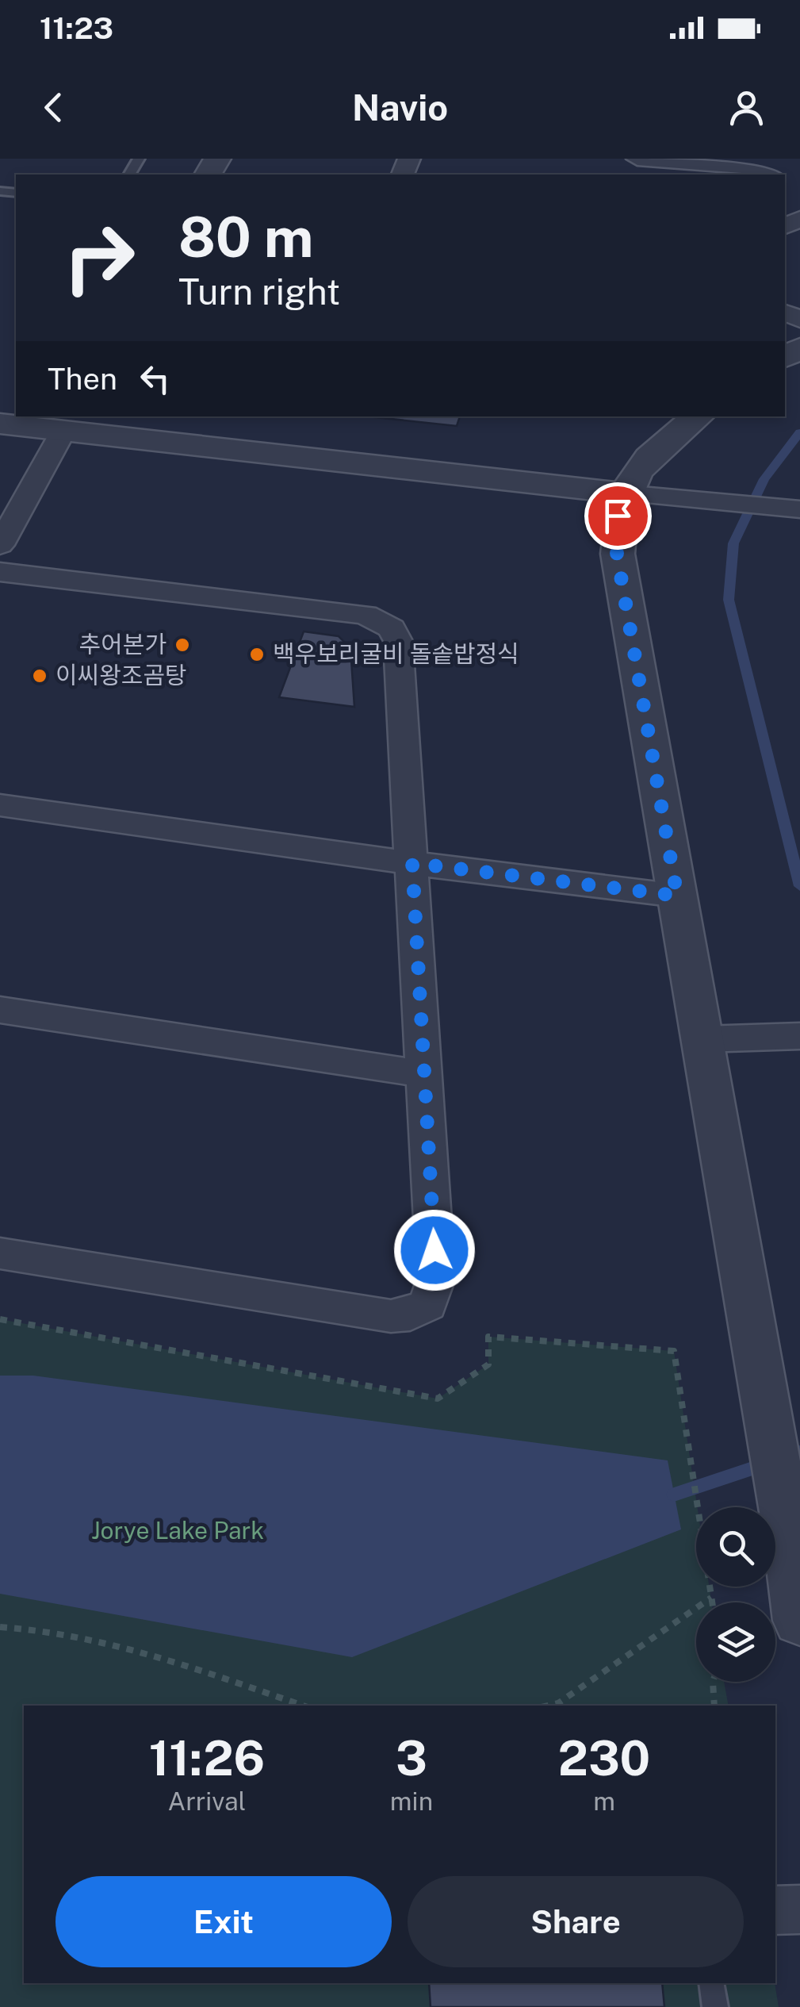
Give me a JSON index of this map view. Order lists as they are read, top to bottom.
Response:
{
  "parks": ["Jorye Lake Park"],
  "places": ["추어본가", "백우보리굴비 돌솥밥정식", "이씨왕조곰탕"],
  "page": {
    "status": "11:23",
    "header": "Navio",
    "turn": ["80 m", "Turn right"],
    "then": "Then",
    "eta": [
      "11:26",
      "Arrival",
      "3",
      "min",
      "230",
      "m"
    ],
    "buttons": ["Exit", "Share"]
  }
}
